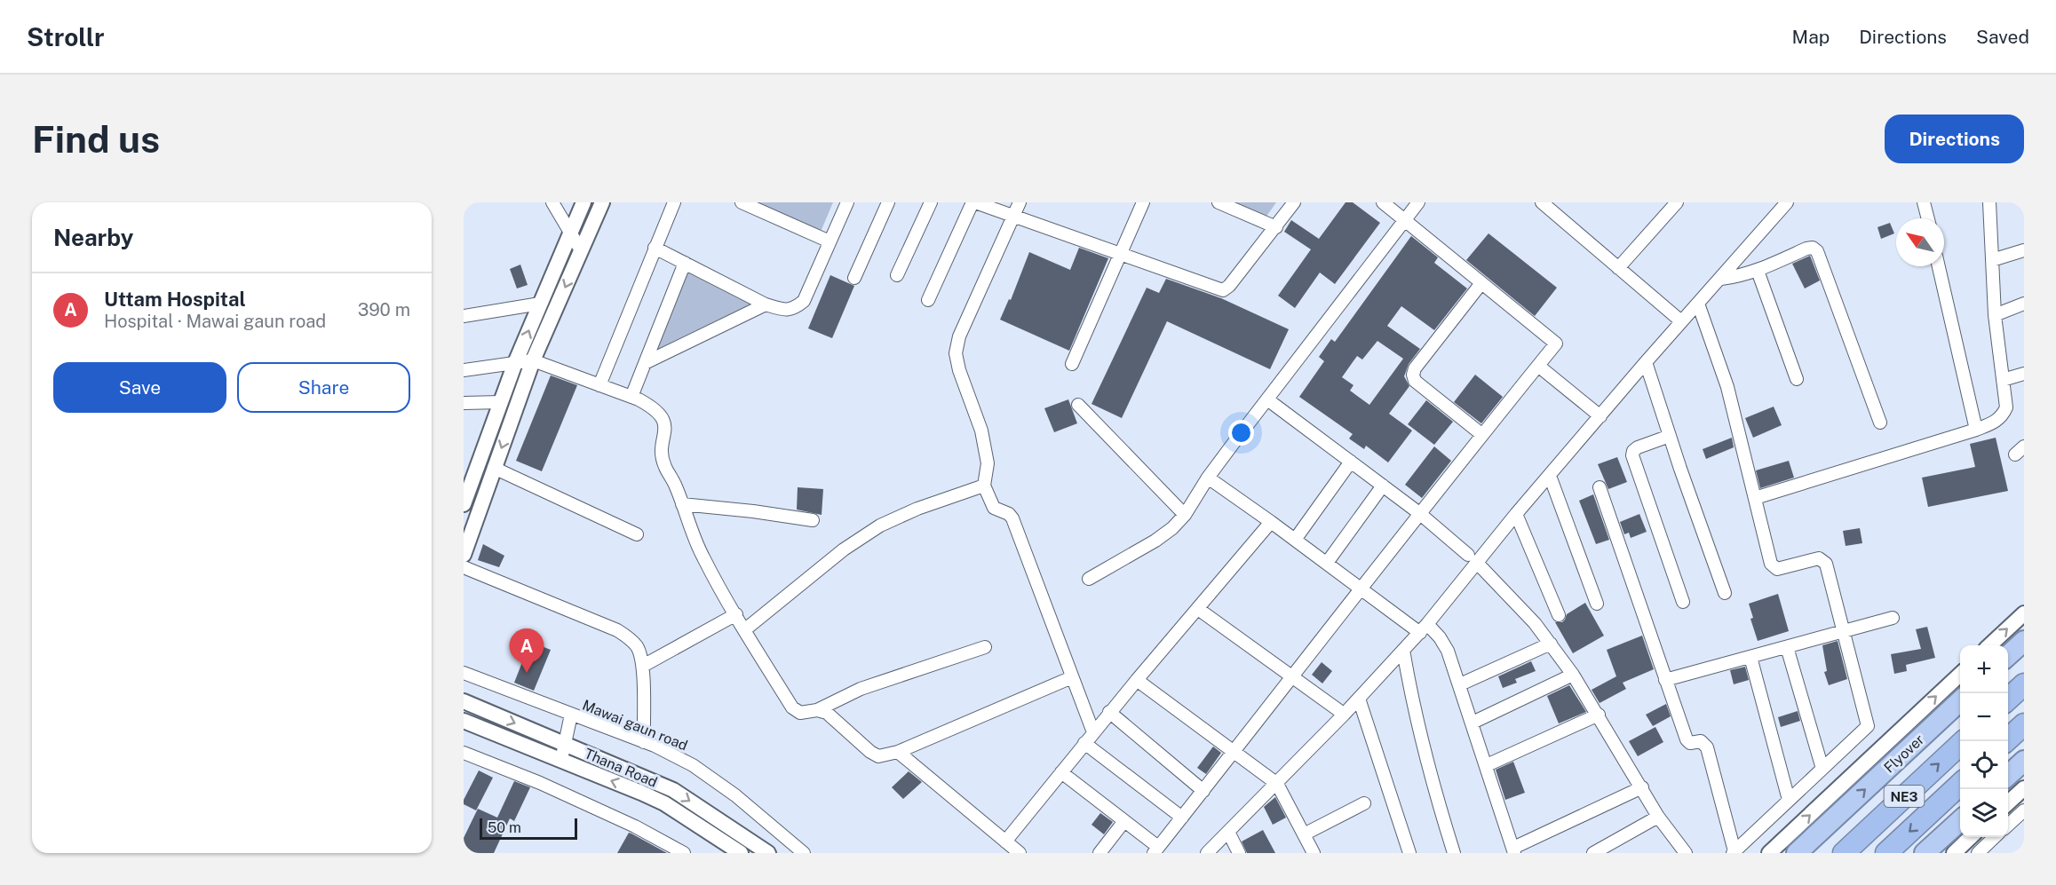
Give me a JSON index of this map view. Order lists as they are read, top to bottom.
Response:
{
  "streets": {
    "highway": ["Flyover", "NE3"],
    "street": ["Mawai gaun road", "Thana Road"]
  },
  "scale_bar": "50 m",
  "north": "top left",
  "page": {
    "header": "Strollr",
    "nav": ["Map", "Directions", "Saved"],
    "buttons": [
      "Directions",
      ["Save", "Share"]
    ],
    "title": "Find us",
    "heading": "Nearby",
    "list": [
      {
        "mark": "A",
        "name": "Uttam Hospital",
        "note": "Hospital · Mawai gaun road",
        "value": "390 m"
      }
    ],
    "pins": "A",
    "map_buttons": ["+", "−"],
    "scale": "50 m"
  }
}
